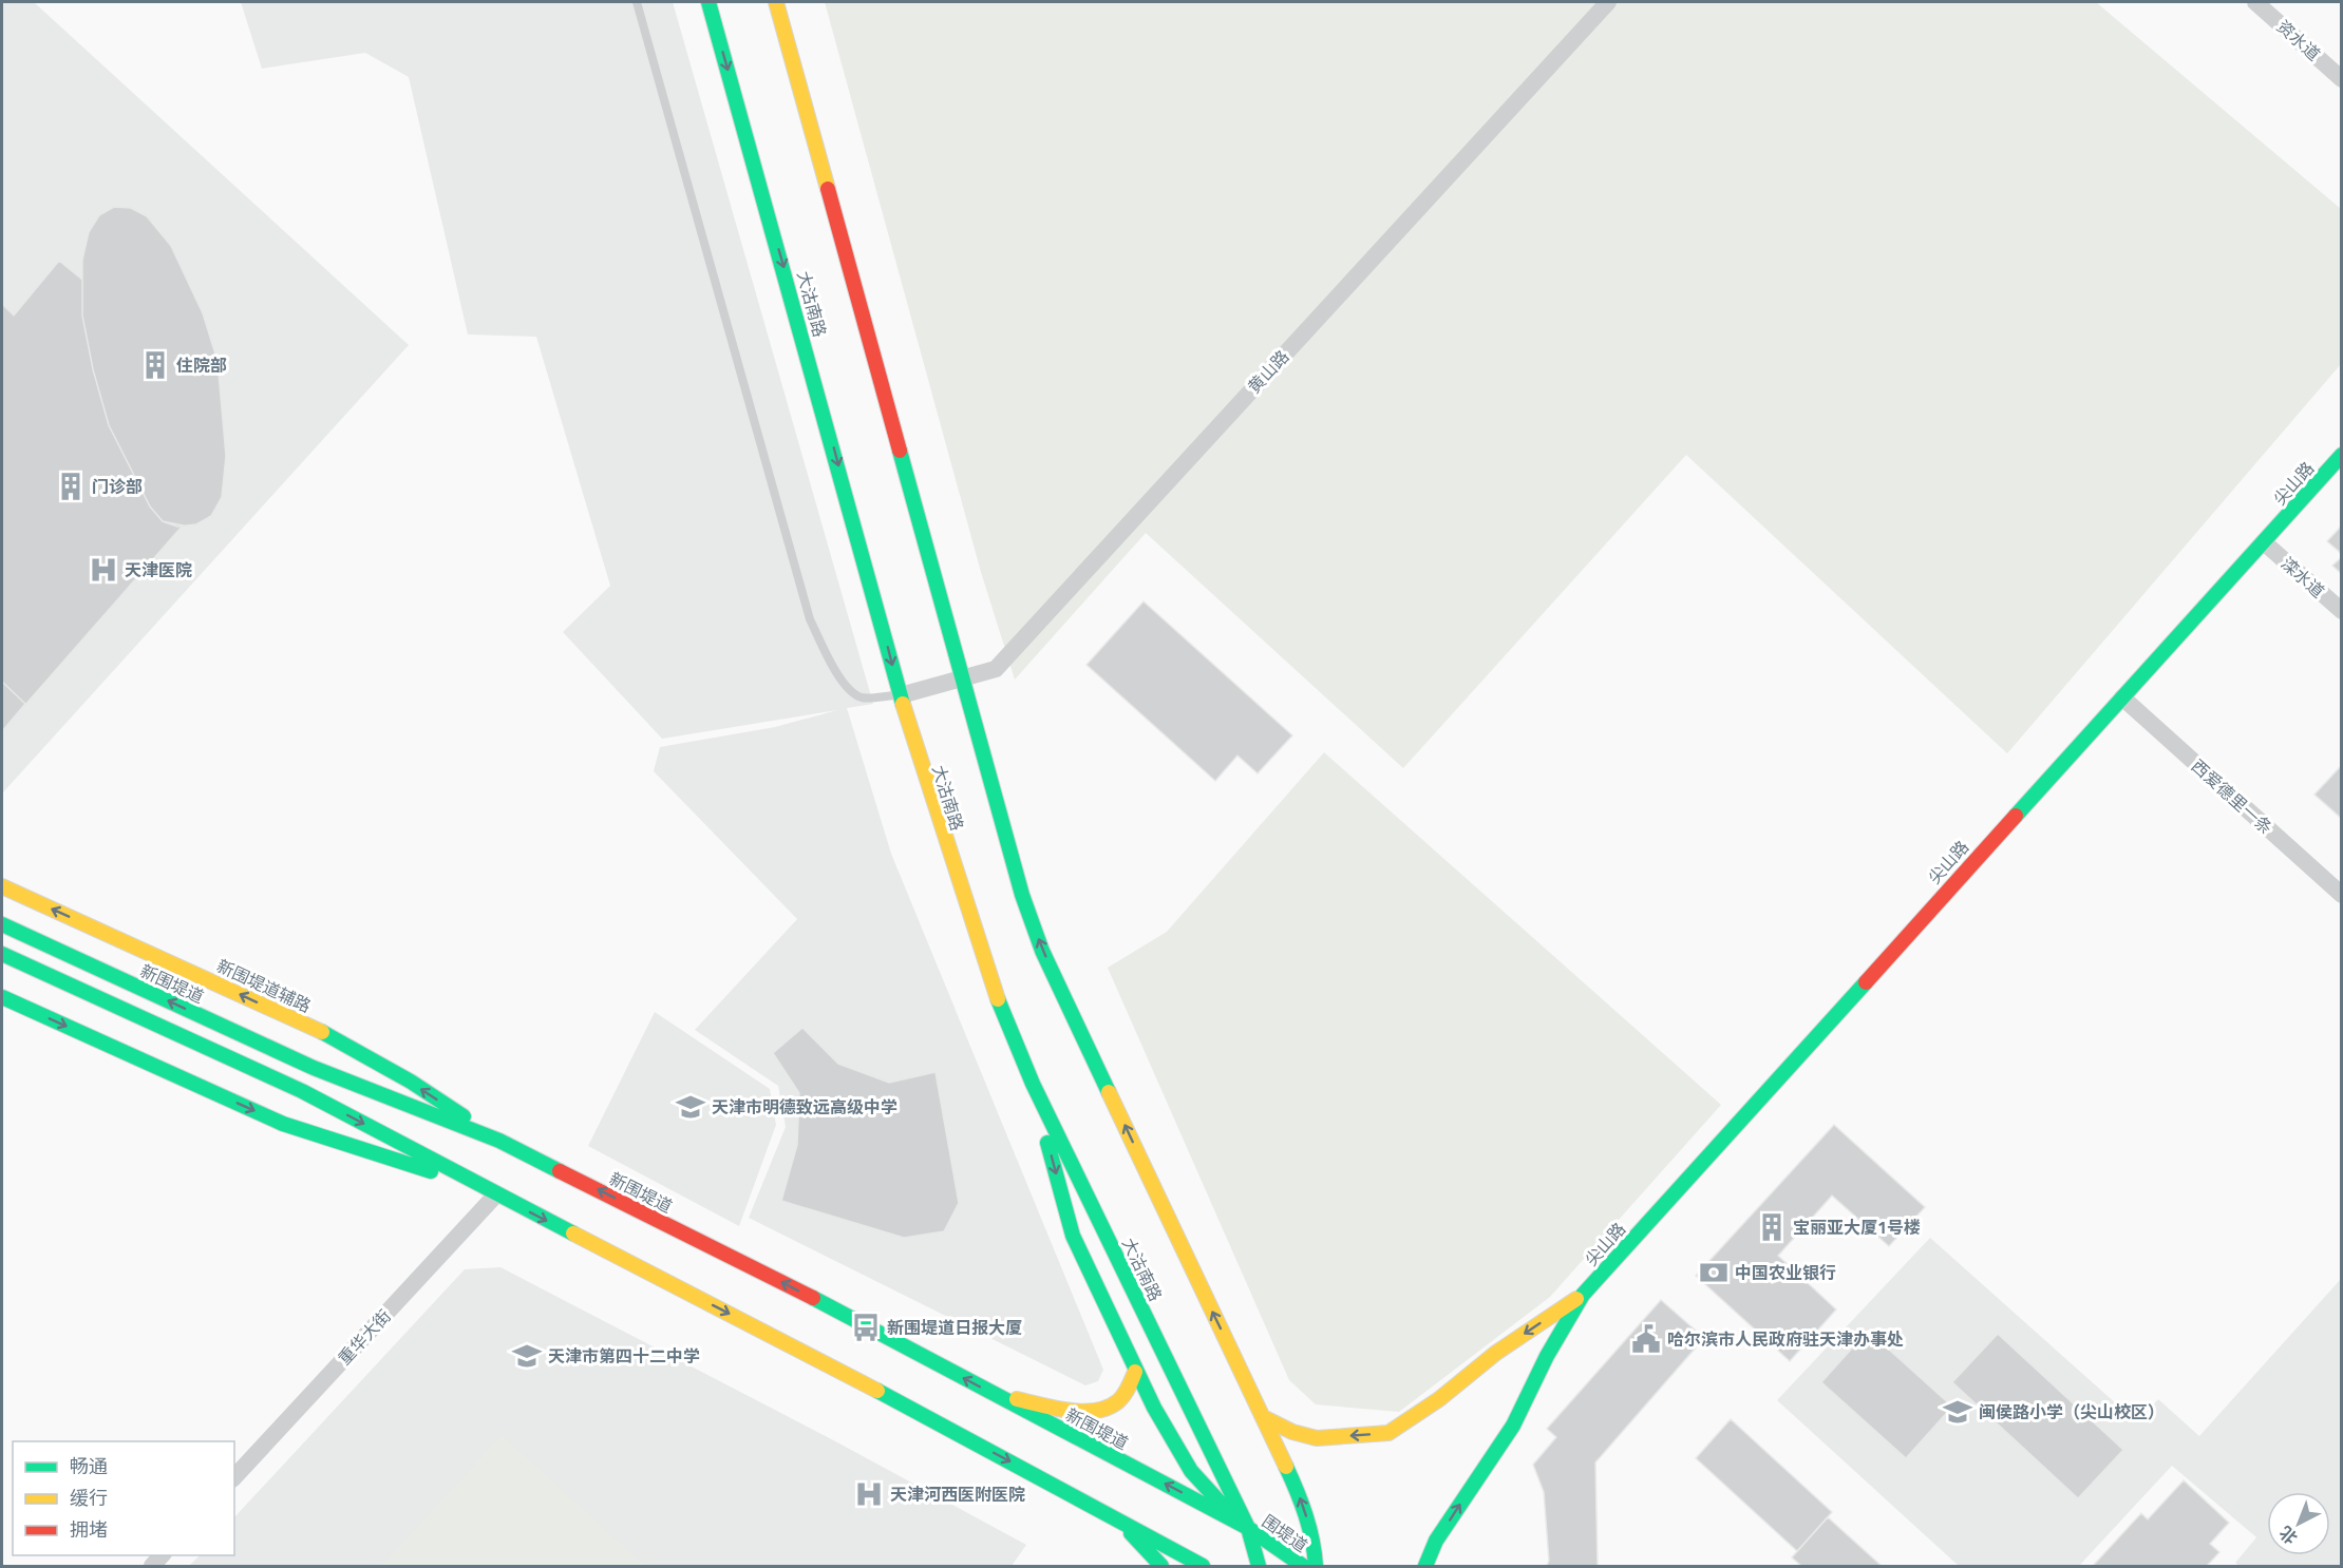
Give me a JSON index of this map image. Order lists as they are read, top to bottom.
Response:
{
  "streets": {
    "main road": [
      "大沽南路",
      "尖山路",
      "新围堤道",
      "新围堤道辅路",
      "围堤道"
    ],
    "street": [
      "资水道",
      "黄山路",
      "滦水道",
      "西爱德里一条",
      "重华大街"
    ]
  },
  "crossings": [
    ["大沽南路", "黄山路"],
    ["大沽南路", "新围堤道"],
    ["大沽南路", "围堤道"],
    ["尖山路", "滦水道"],
    ["尖山路", "西爱德里一条"],
    ["新围堤道", "新围堤道辅路"],
    ["新围堤道", "围堤道"]
  ],
  "places": {
    "building": ["住院部", "门诊部", "宝丽亚大厦1号楼"],
    "hospital": ["天津医院", "天津河西医附医院"],
    "school or university": ["天津市明德致远高级中学", "天津市第四十二中学", "闽侯路小学（尖山校区）"],
    "bank": ["中国农业银行"],
    "bus stop": ["新围堤道日报大厦"],
    "public building": ["哈尔滨市人民政府驻天津办事处"]
  },
  "legend": ["畅通", "缓行", "拥堵"],
  "north": "bottom left"
}
